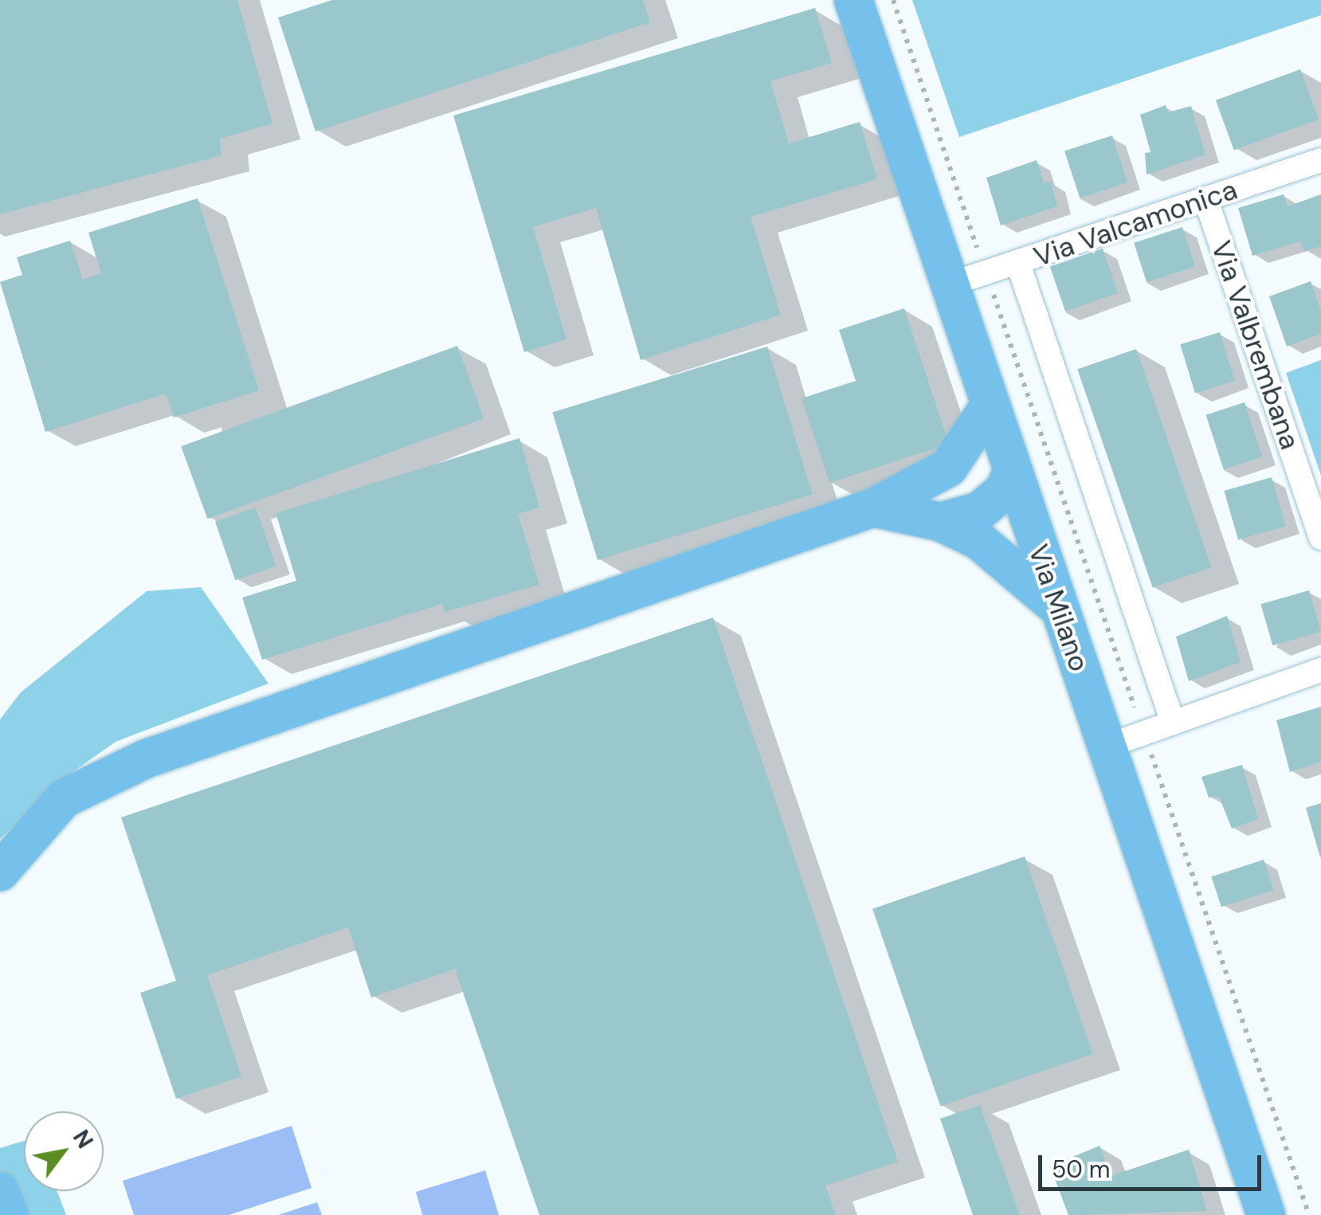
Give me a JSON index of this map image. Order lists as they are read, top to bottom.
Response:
{
  "streets": {
    "main road": ["Via Milano"],
    "street": ["Via Valcamonica", "Via Valbrembana"]
  },
  "crossings": [
    ["Via Valcamonica", "Via Valbrembana"],
    ["Via Valcamonica", "Via Milano"]
  ],
  "scale_bar": "50 m",
  "north": "top right"
}
